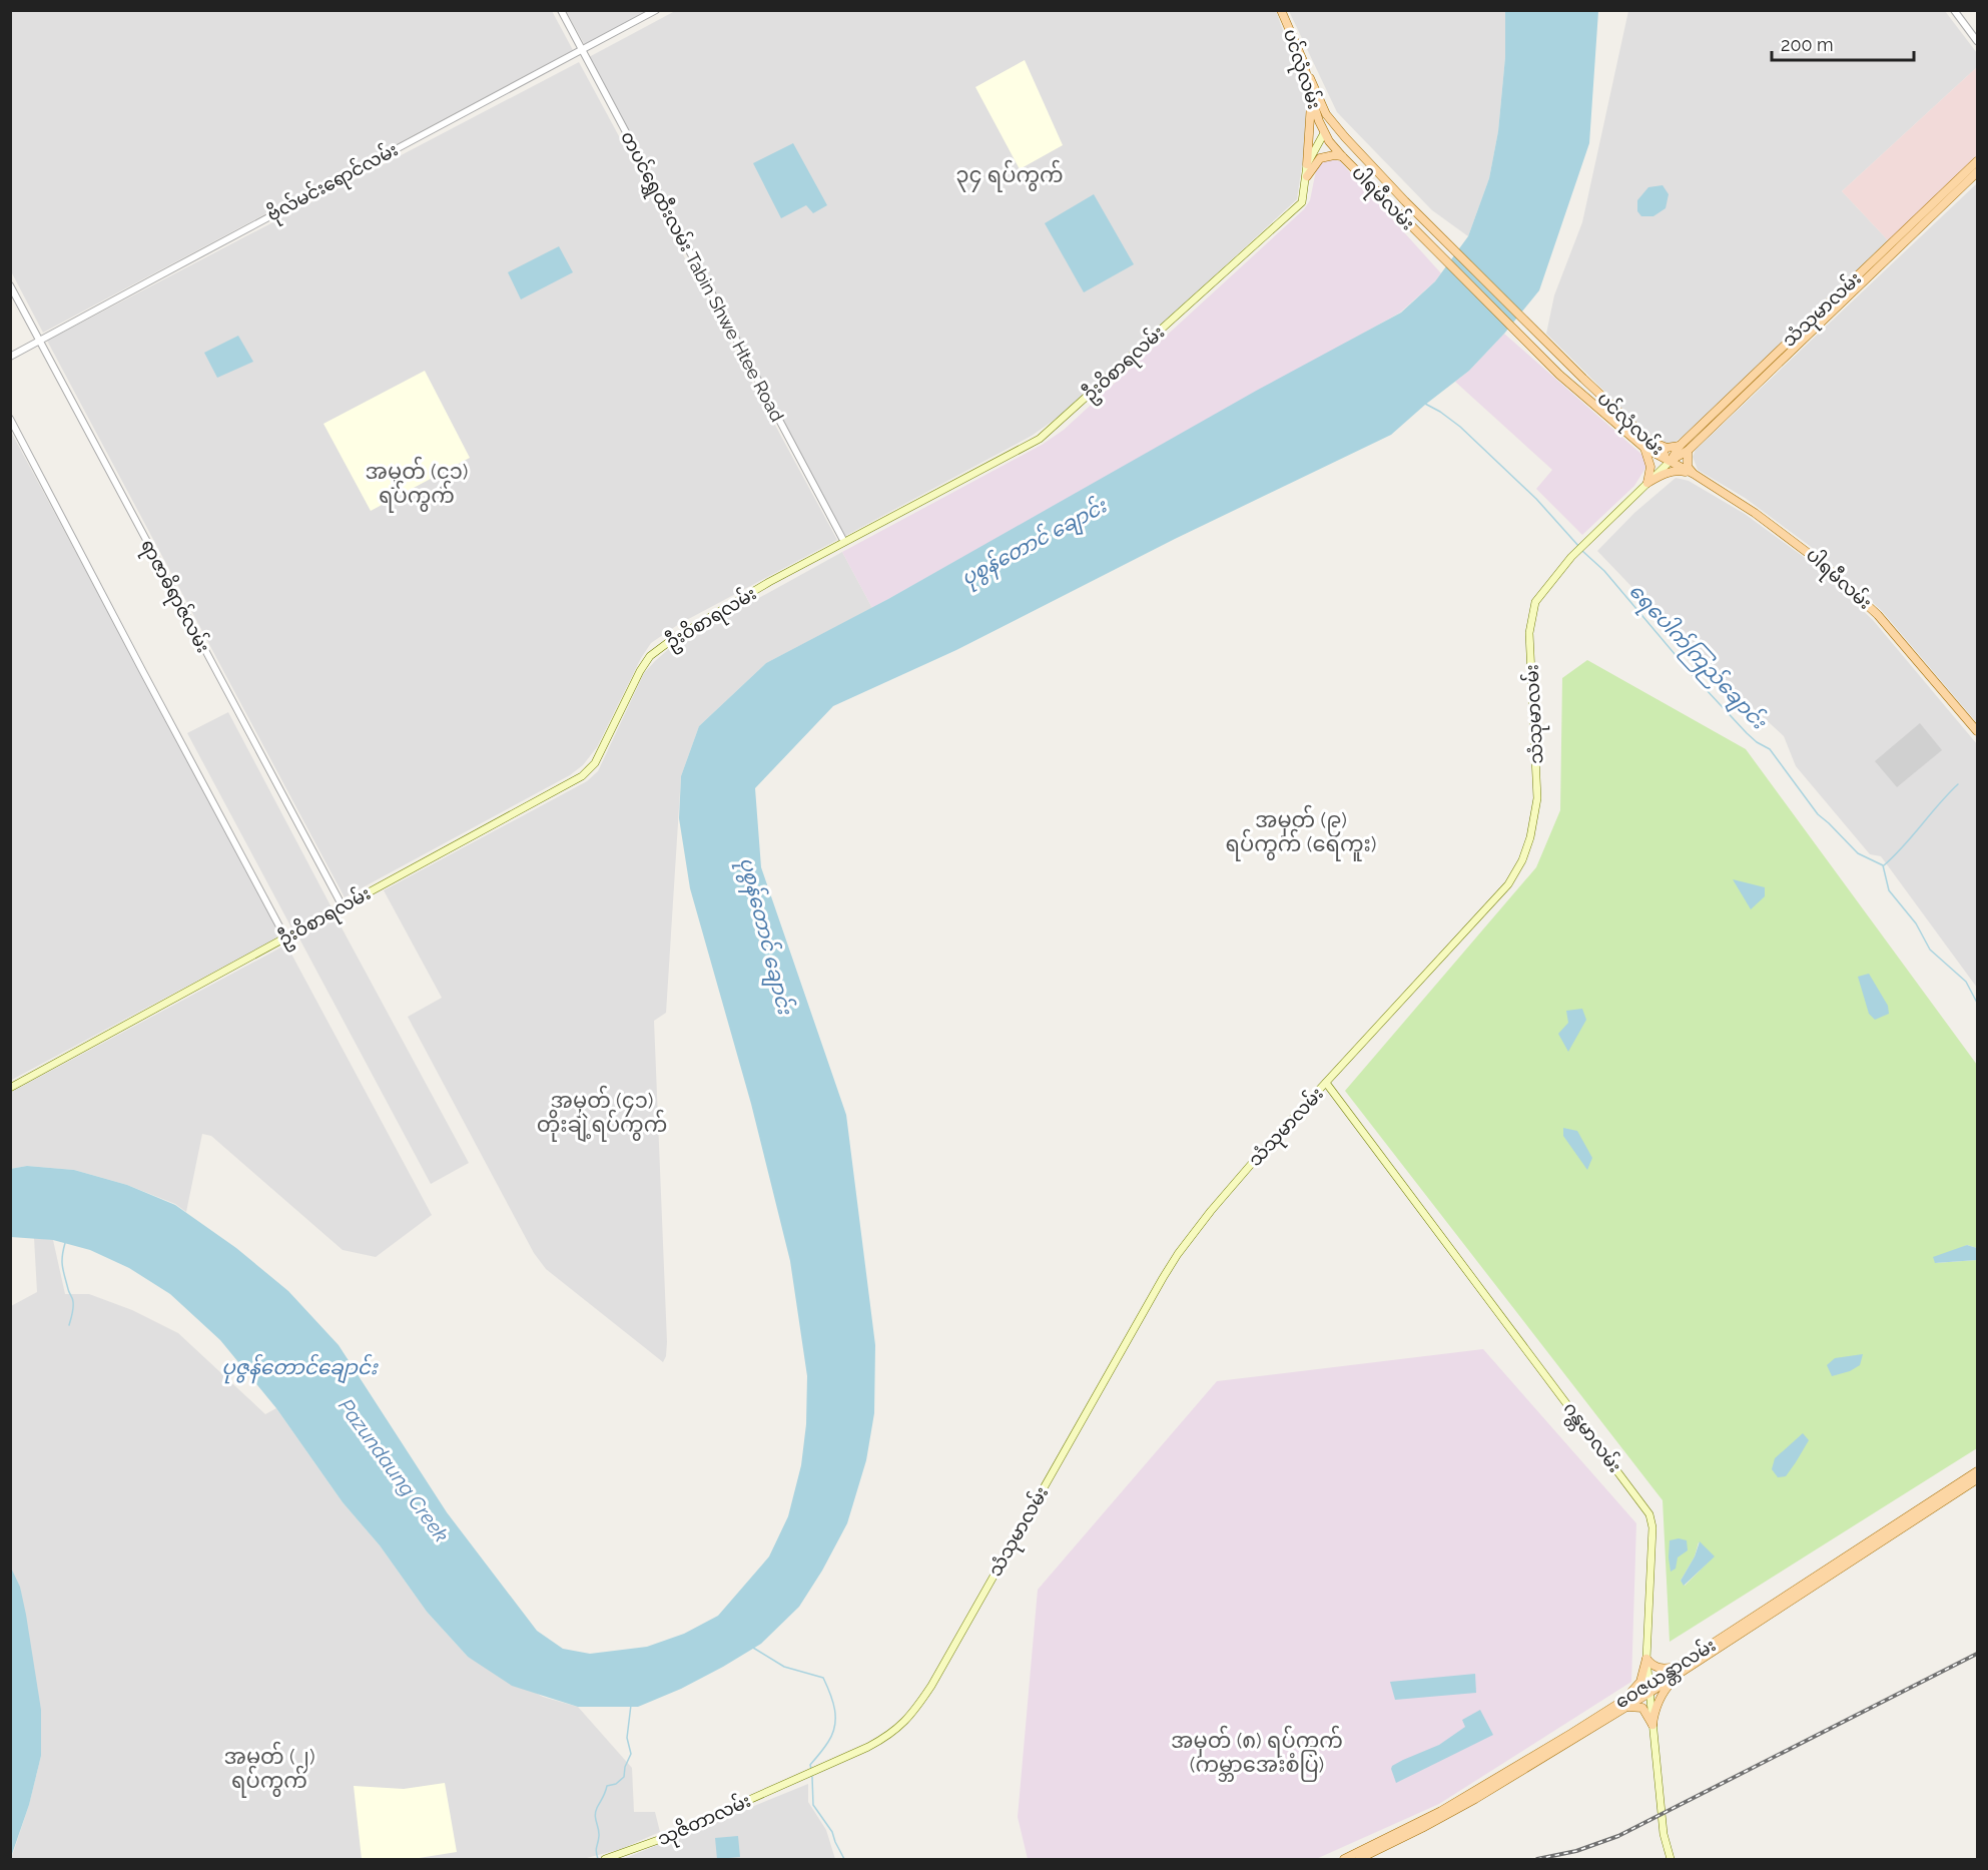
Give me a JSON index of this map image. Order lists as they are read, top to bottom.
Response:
{
  "streets": {
    "main road": [
      "ပင်လုံလမ်း",
      "ပါရမီလမ်း",
      "သံသုမာလမ်း",
      "ဦးဝိစာရလမ်း",
      "ဂန္တမာလမ်း",
      "ဝေဇယန္တာလမ်း",
      "သုဇိတာလမ်း"
    ],
    "street": ["ဗိုလ်မင်းရောင်လမ်း", "တပင်ရွှေထီးလမ်း Tabin Shwe Htee Road", "ရာဇာဓိရာဇ်လမ်း"]
  },
  "crossings": [
    ["ပင်လုံလမ်း", "ပါရမီလမ်း"],
    ["ပင်လုံလမ်း", "သံသုမာလမ်း"],
    ["ဗိုလ်မင်းရောင်လမ်း", "တပင်ရွှေထီးလမ်း Tabin Shwe Htee Road"],
    ["ဗိုလ်မင်းရောင်လမ်း", "ရာဇာဓိရာဇ်လမ်း"],
    ["ပါရမီလမ်း", "သံသုမာလမ်း"],
    ["တပင်ရွှေထီးလမ်း Tabin Shwe Htee Road", "ဦးဝိစာရလမ်း"],
    ["သံသုမာလမ်း", "ဂန္တမာလမ်း"],
    ["သံသုမာလမ်း", "သုဇိတာလမ်း"],
    ["ဦးဝိစာရလမ်း", "ရာဇာဓိရာဇ်လမ်း"],
    ["ဂန္တမာလမ်း", "ဝေဇယန္တာလမ်း"]
  ],
  "districts": [
    "၃၄ ရပ်ကွက်",
    "အမှတ် (၄၁) ရပ်ကွက်",
    "အမှတ် (၉) ရပ်ကွက် (ရေကူး)",
    "အမှတ် (၄၁) တိုးချဲ့ရပ်ကွက်",
    "အမှတ် (၈) ရပ်ကွက် (ကမ္ဘာအေးစံပြ)",
    "အမှတ် (၂) ရပ်ကွက်"
  ],
  "water": [
    "ပုစွန်တောင် ချောင်း",
    "ရေပေါက်ကြည်ချောင်း",
    "ပုဇွန်တောင်ချောင်း",
    "Pazundaung Creek"
  ],
  "scale_bar": "200 m"
}
